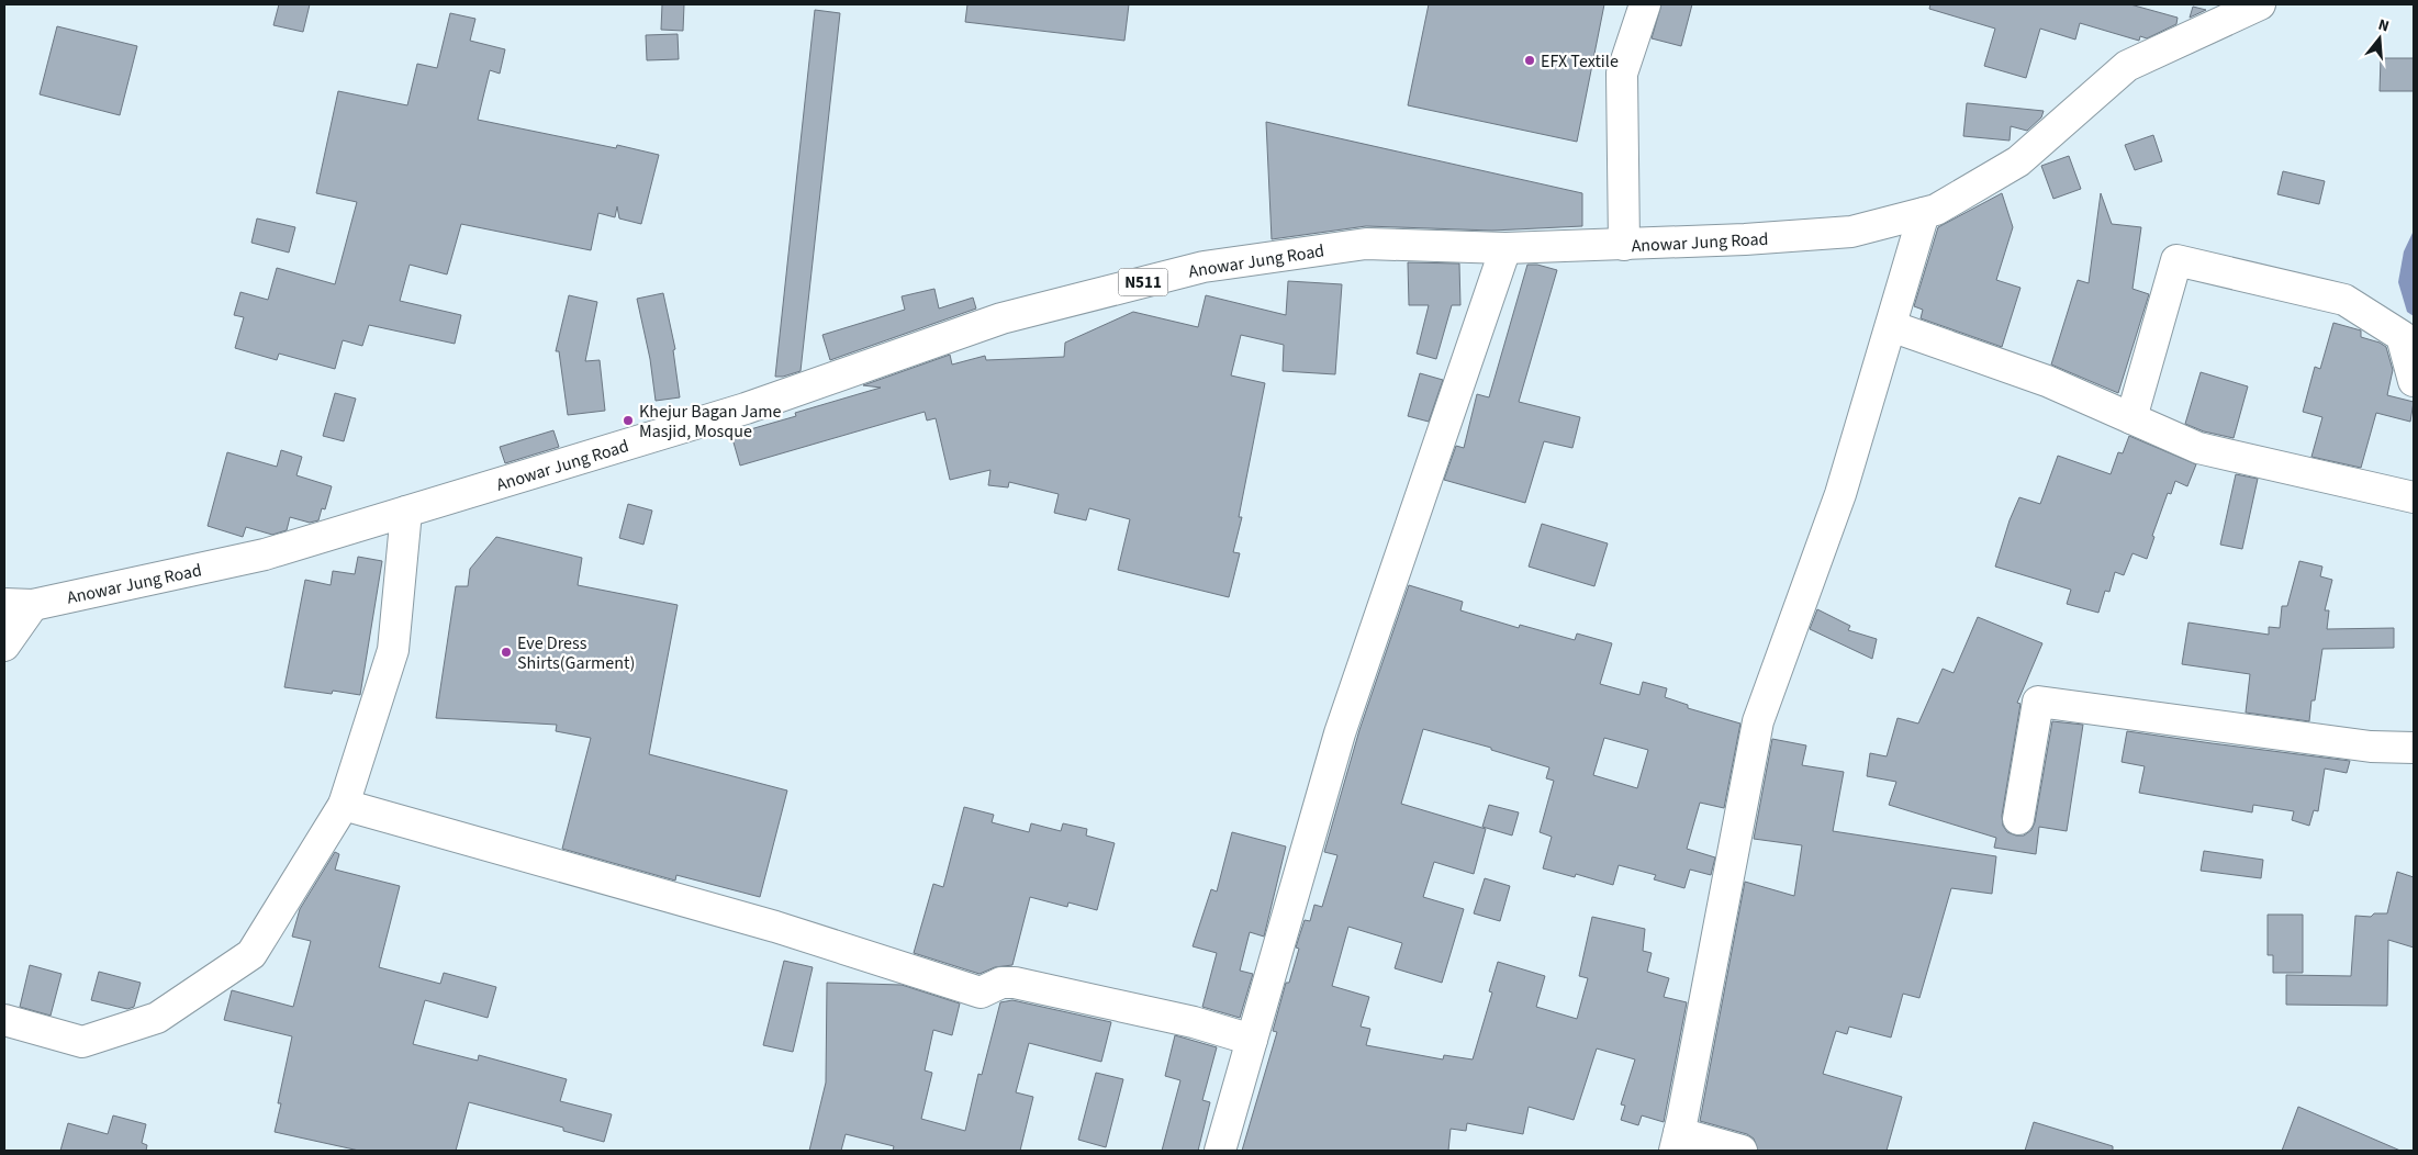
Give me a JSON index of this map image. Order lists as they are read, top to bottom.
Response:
{
  "streets": {
    "main road": ["Anowar Jung Road", "N511"]
  },
  "places": ["EFX Textile", "Khejur Bagan Jame Masjid, Mosque", "Eve Dress Shirts(Garment)"],
  "north": "top"
}
